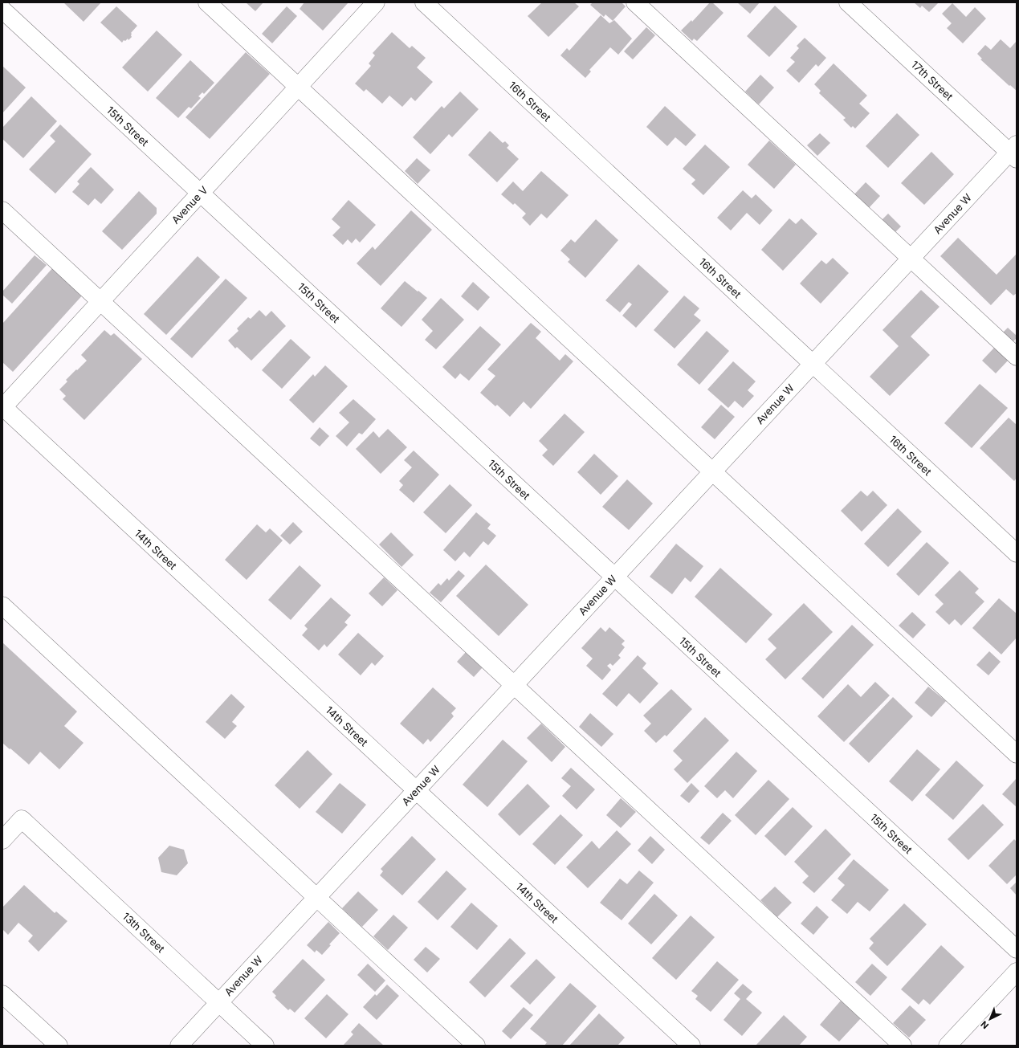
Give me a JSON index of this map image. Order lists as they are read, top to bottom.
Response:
{
  "streets": {
    "street": [
      "17th Street",
      "16th Street",
      "15th Street",
      "Avenue V",
      "Avenue W",
      "14th Street",
      "13th Street"
    ]
  },
  "crossings": [
    ["17th Street", "Avenue W"],
    ["16th Street", "Avenue W"],
    ["15th Street", "Avenue V"],
    ["15th Street", "Avenue W"],
    ["Avenue V", "14th Street"],
    ["Avenue W", "14th Street"],
    ["Avenue W", "13th Street"]
  ],
  "north": "bottom left"
}
